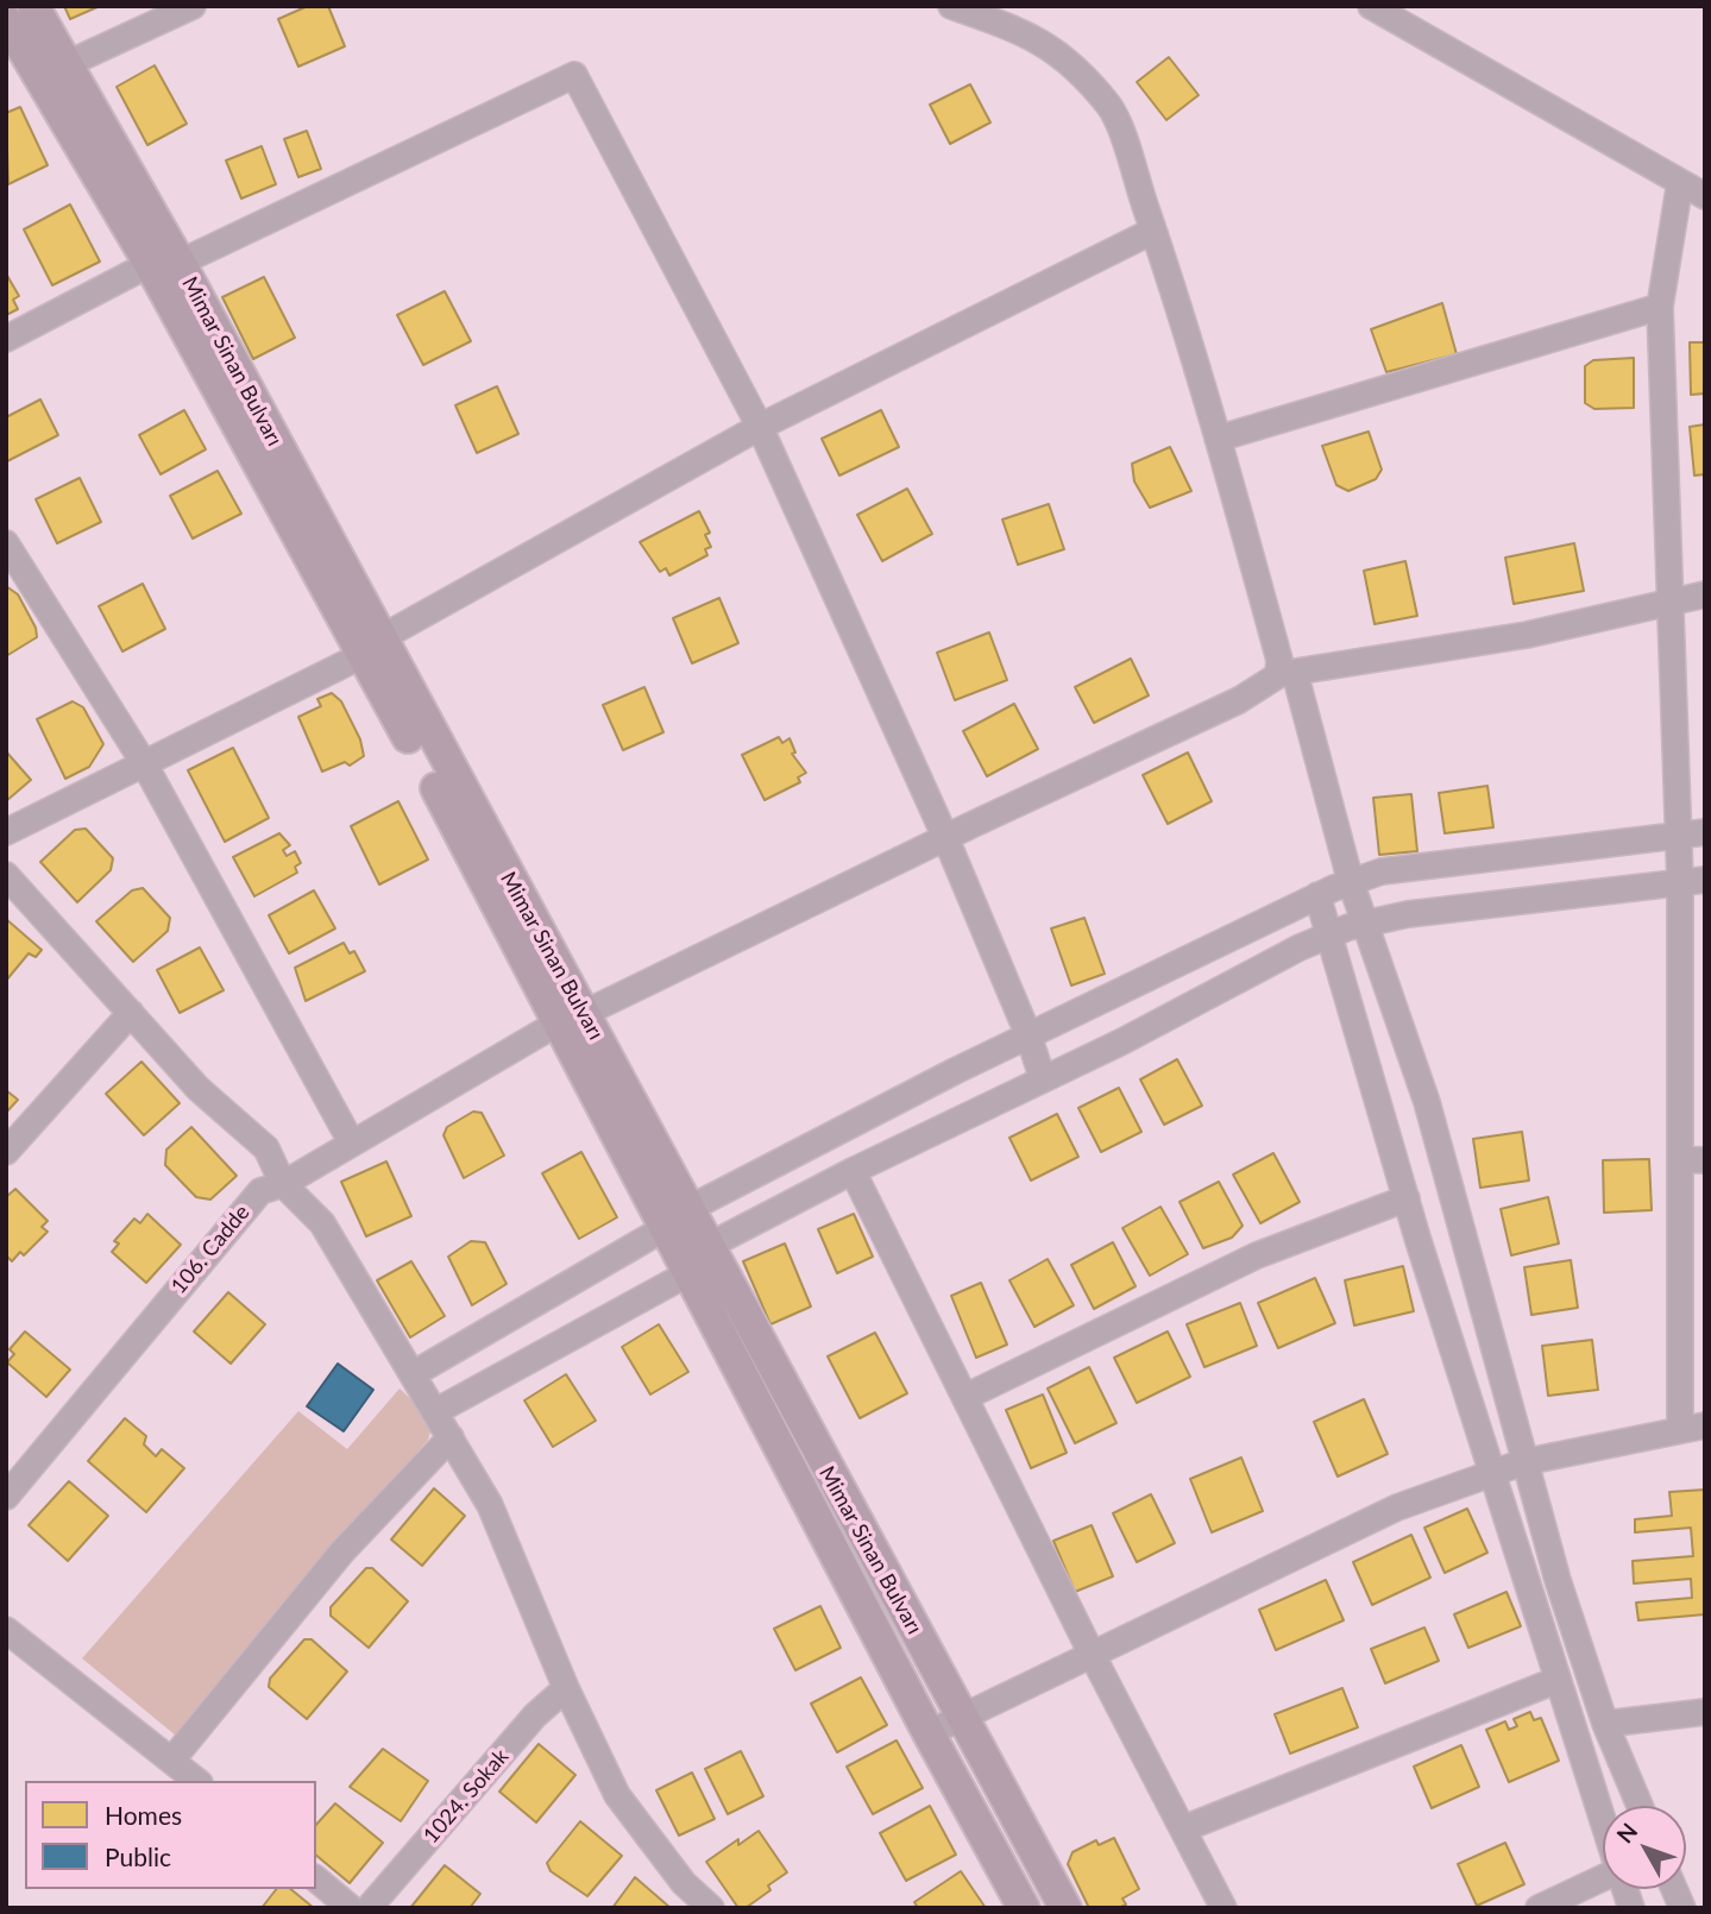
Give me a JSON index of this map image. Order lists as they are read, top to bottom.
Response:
{
  "streets": {
    "main road": ["Mimar Sinan Bulvarı"],
    "street": ["106. Cadde", "1024. Sokak"]
  },
  "crossings": [
    ["Mimar Sinan Bulvarı", "106. Cadde"]
  ],
  "legend": ["Homes", "Public"],
  "north": "top left"
}
